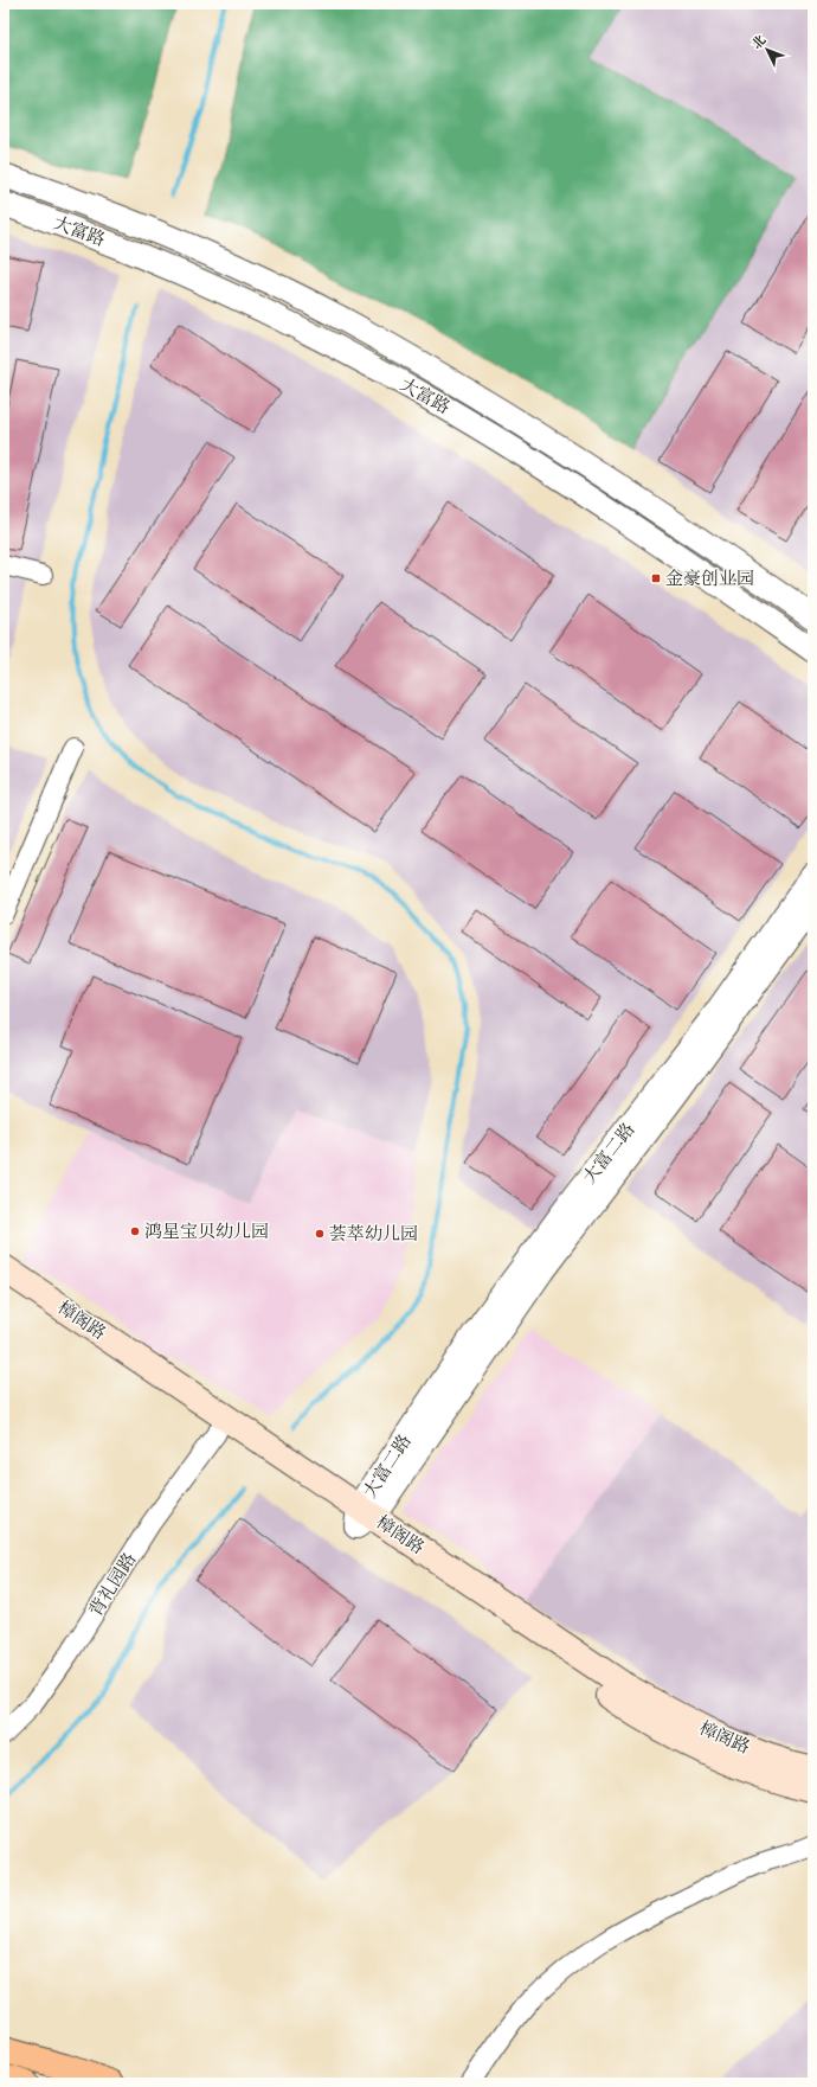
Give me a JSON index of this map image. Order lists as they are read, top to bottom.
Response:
{
  "streets": {
    "main road": ["樟阁路"],
    "street": ["大富路", "大富二路", "背礼园路"]
  },
  "crossings": [
    ["大富二路", "樟阁路"],
    ["樟阁路", "背礼园路"]
  ],
  "places": {
    "transit": ["金豪创业园"],
    "other": ["鸿星宝贝幼儿园", "荟萃幼儿园"]
  },
  "north": "top left"
}
